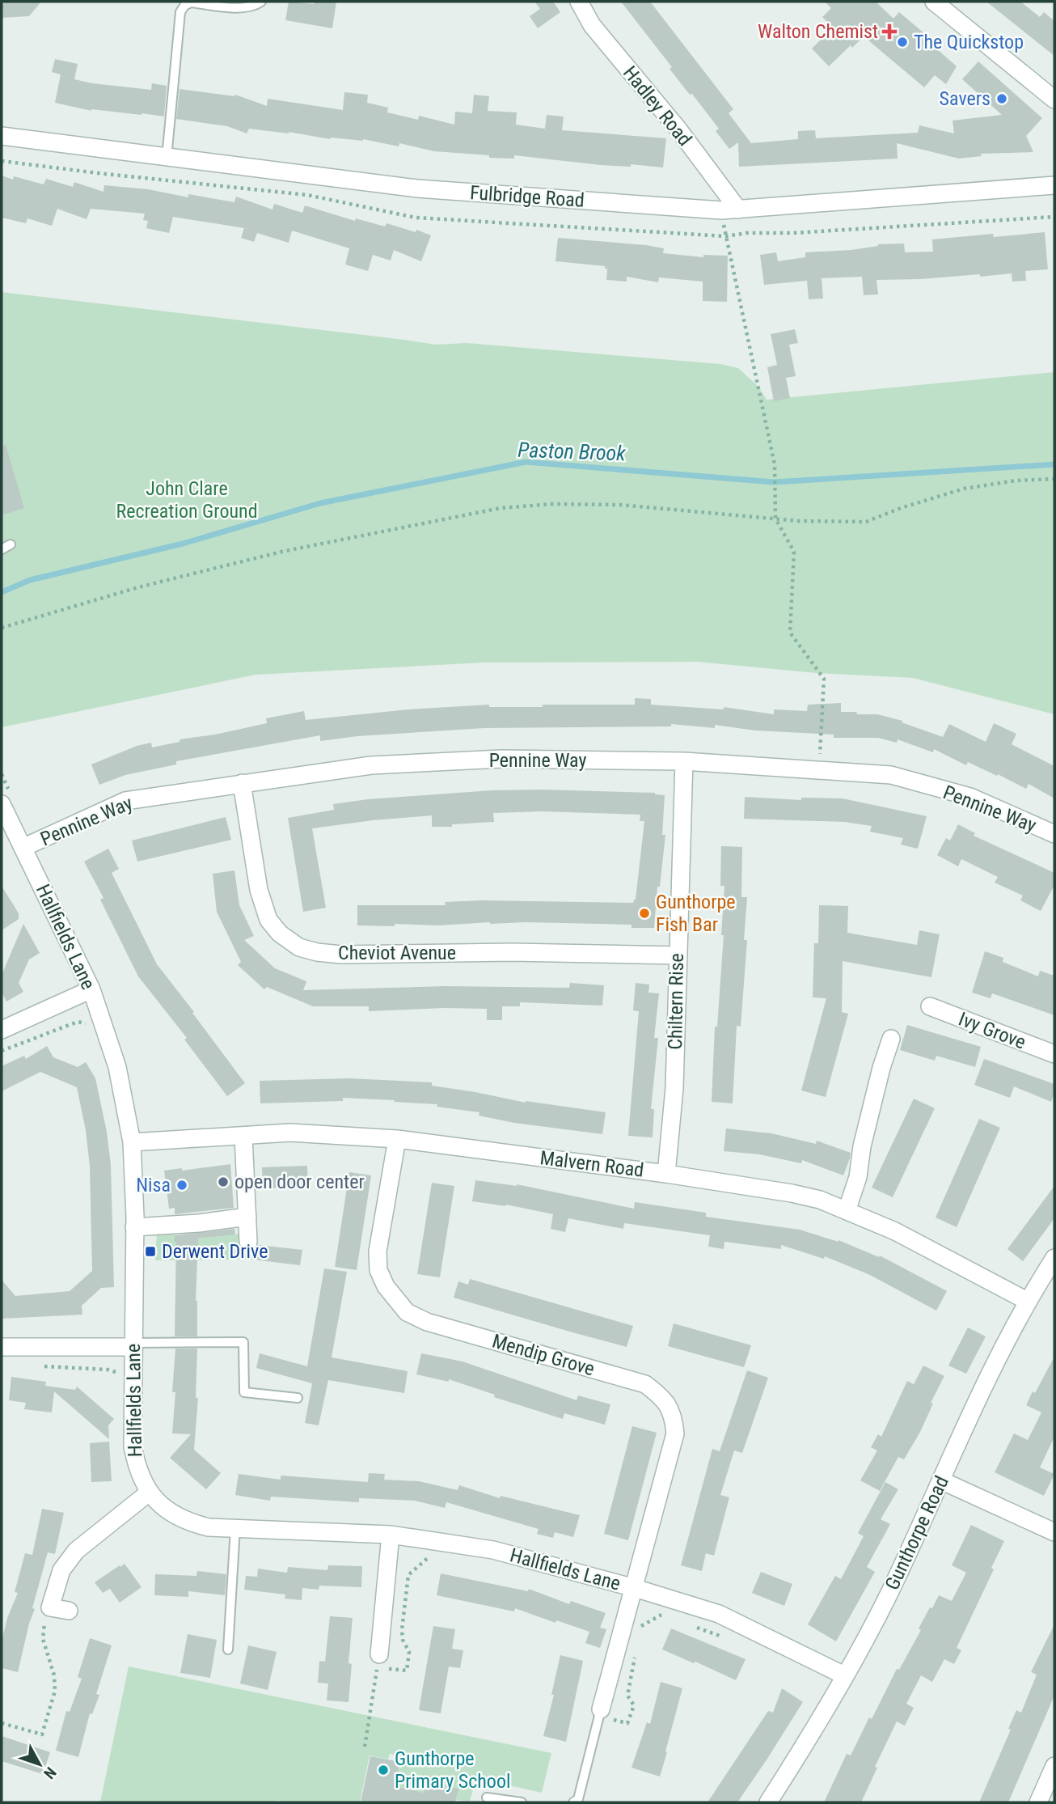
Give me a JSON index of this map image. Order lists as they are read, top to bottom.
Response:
{
  "streets": {
    "street": [
      "Hadley Road",
      "Fulbridge Road",
      "Pennine Way",
      "Hallfields Lane",
      "Cheviot Avenue",
      "Chiltern Rise",
      "Ivy Grove",
      "Malvern Road",
      "Mendip Grove",
      "Gunthorpe Road"
    ]
  },
  "crossings": [
    ["Hadley Road", "Fulbridge Road"],
    ["Pennine Way", "Hallfields Lane"],
    ["Pennine Way", "Cheviot Avenue"],
    ["Pennine Way", "Chiltern Rise"],
    ["Hallfields Lane", "Malvern Road"],
    ["Hallfields Lane", "Mendip Grove"],
    ["Hallfields Lane", "Gunthorpe Road"],
    ["Cheviot Avenue", "Chiltern Rise"],
    ["Chiltern Rise", "Malvern Road"],
    ["Malvern Road", "Mendip Grove"],
    ["Malvern Road", "Gunthorpe Road"]
  ],
  "water": ["Paston Brook"],
  "parks": ["John Clare Recreation Ground"],
  "places": {
    "health": ["Walton Chemist"],
    "other": [
      "The Quickstop",
      "Savers",
      "Gunthorpe Fish Bar",
      "open door center",
      "Nisa",
      "Gunthorpe Primary School"
    ],
    "transit": ["Derwent Drive"]
  },
  "north": "bottom right"
}
